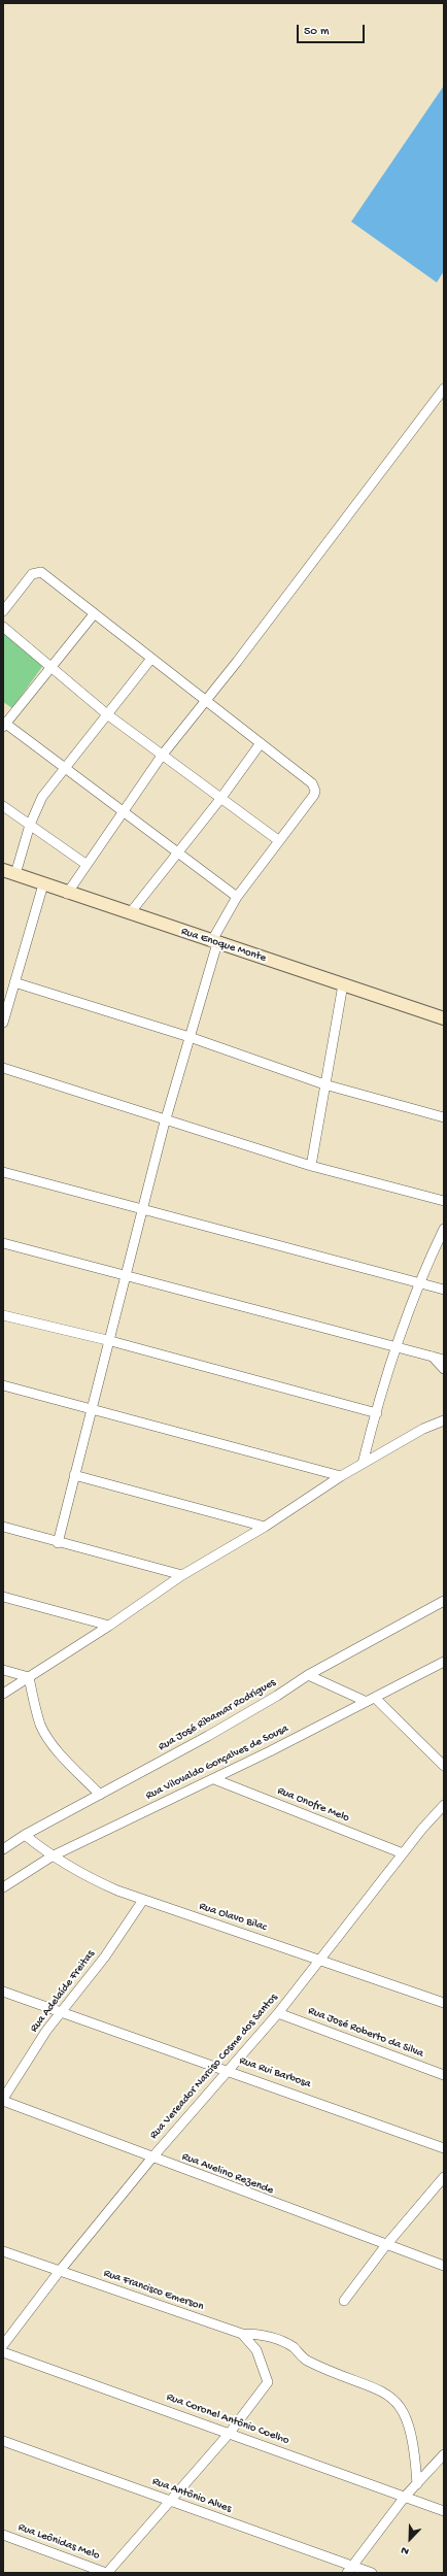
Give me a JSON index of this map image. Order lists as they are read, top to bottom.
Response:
{
  "streets": {
    "main road": ["Rua Enoque Monte"],
    "street": [
      "Rua José Ribamar Rodrigues",
      "Rua Vilovaldo Gonçalves de Sousa",
      "Rua Onofre Melo",
      "Rua Olavo Bilac",
      "Rua Adelaíde Freitas",
      "Rua José Roberto da Silva",
      "Rua Vereador Narciso Cosme dos Santos",
      "Rua Rui Barbosa",
      "Rua Avelino Rezende",
      "Rua Francisco Emerson",
      "Rua Coronel Antônio Coelho",
      "Rua Antônio Alves",
      "Rua Leônidas Melo"
    ]
  },
  "crossings": [
    ["Rua José Ribamar Rodrigues", "Rua Olavo Bilac"],
    ["Rua Vilovaldo Gonçalves de Sousa", "Rua Onofre Melo"],
    ["Rua Vilovaldo Gonçalves de Sousa", "Rua Olavo Bilac"],
    ["Rua Onofre Melo", "Rua Vereador Narciso Cosme dos Santos"],
    ["Rua Olavo Bilac", "Rua Adelaíde Freitas"],
    ["Rua Olavo Bilac", "Rua Vereador Narciso Cosme dos Santos"],
    ["Rua Adelaíde Freitas", "Rua Rui Barbosa"],
    ["Rua Adelaíde Freitas", "Rua Avelino Rezende"],
    ["Rua José Roberto da Silva", "Rua Vereador Narciso Cosme dos Santos"],
    ["Rua Vereador Narciso Cosme dos Santos", "Rua Rui Barbosa"],
    ["Rua Vereador Narciso Cosme dos Santos", "Rua Avelino Rezende"],
    ["Rua Vereador Narciso Cosme dos Santos", "Rua Francisco Emerson"]
  ],
  "scale_bar": "50 m",
  "north": "bottom left"
}
